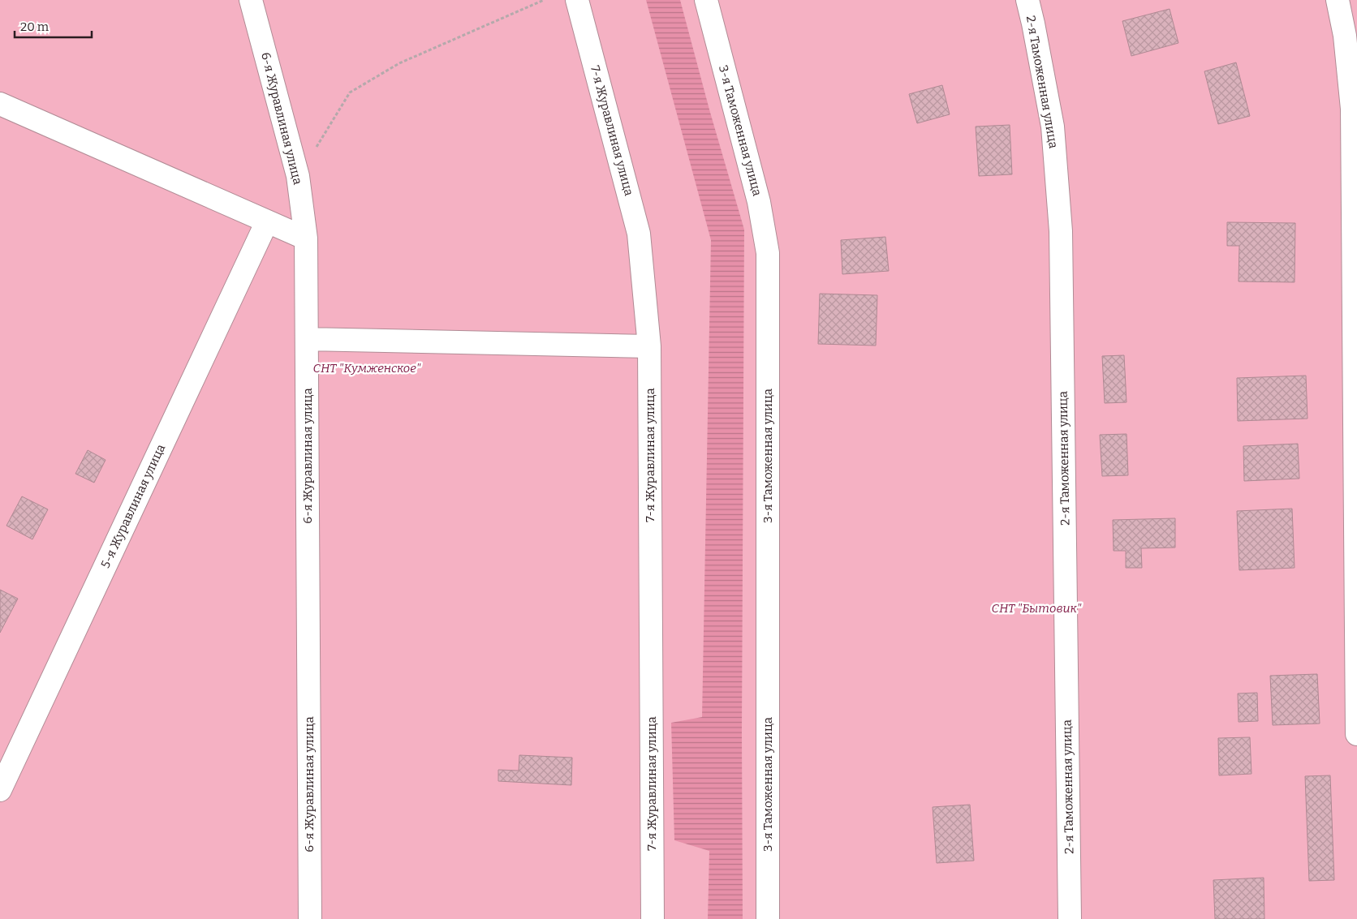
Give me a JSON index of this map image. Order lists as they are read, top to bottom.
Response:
{
  "streets": {
    "street": [
      "2-я Таможенная улица",
      "6-я Журавлиная улица",
      "7-я Журавлиная улица",
      "3-я Таможенная улица",
      "5-я Журавлиная улица"
    ]
  },
  "parks": ["СНТ \"Кумженское\"", "СНТ \"Бытовик\""],
  "scale_bar": "20 m"
}
